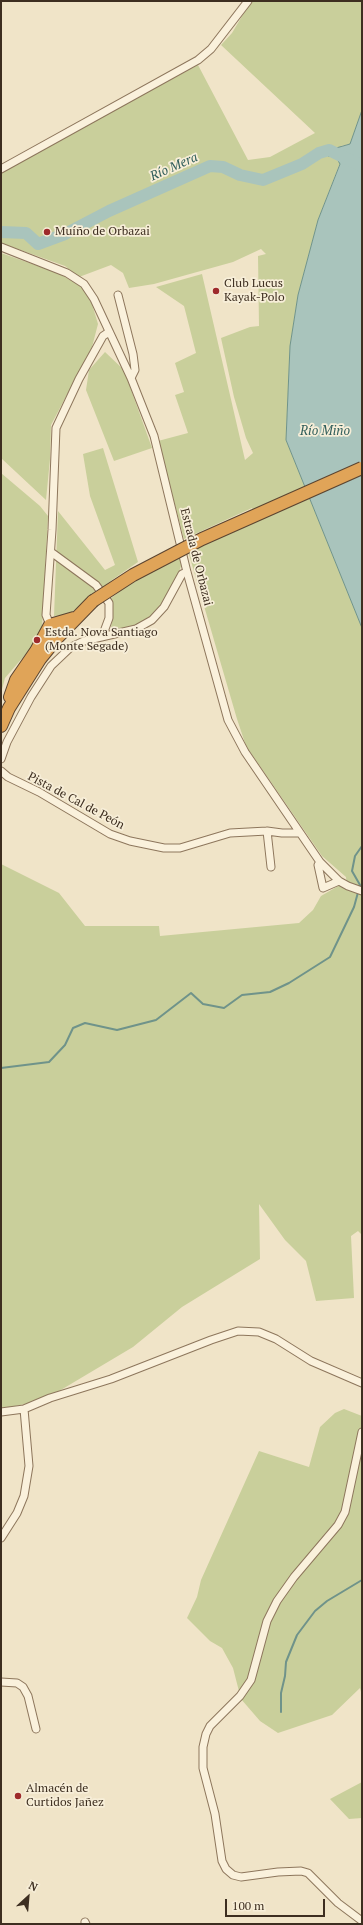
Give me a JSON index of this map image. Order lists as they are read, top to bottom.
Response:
{
  "streets": {
    "street": ["Estrada de Orbazai", "Pista de Cal de Peón"]
  },
  "crossings": [
    ["Estrada de Orbazai", "Pista de Cal de Peón"]
  ],
  "water": ["Río Mera", "Río Miño"],
  "places": [
    "Muíño de Orbazai",
    "Club Lucus Kayak-Polo",
    "Estda. Nova Santiago (Monte Segade)",
    "Almacén de Curtidos Jañez"
  ],
  "scale_bar": "100 m",
  "north": "top right"
}
